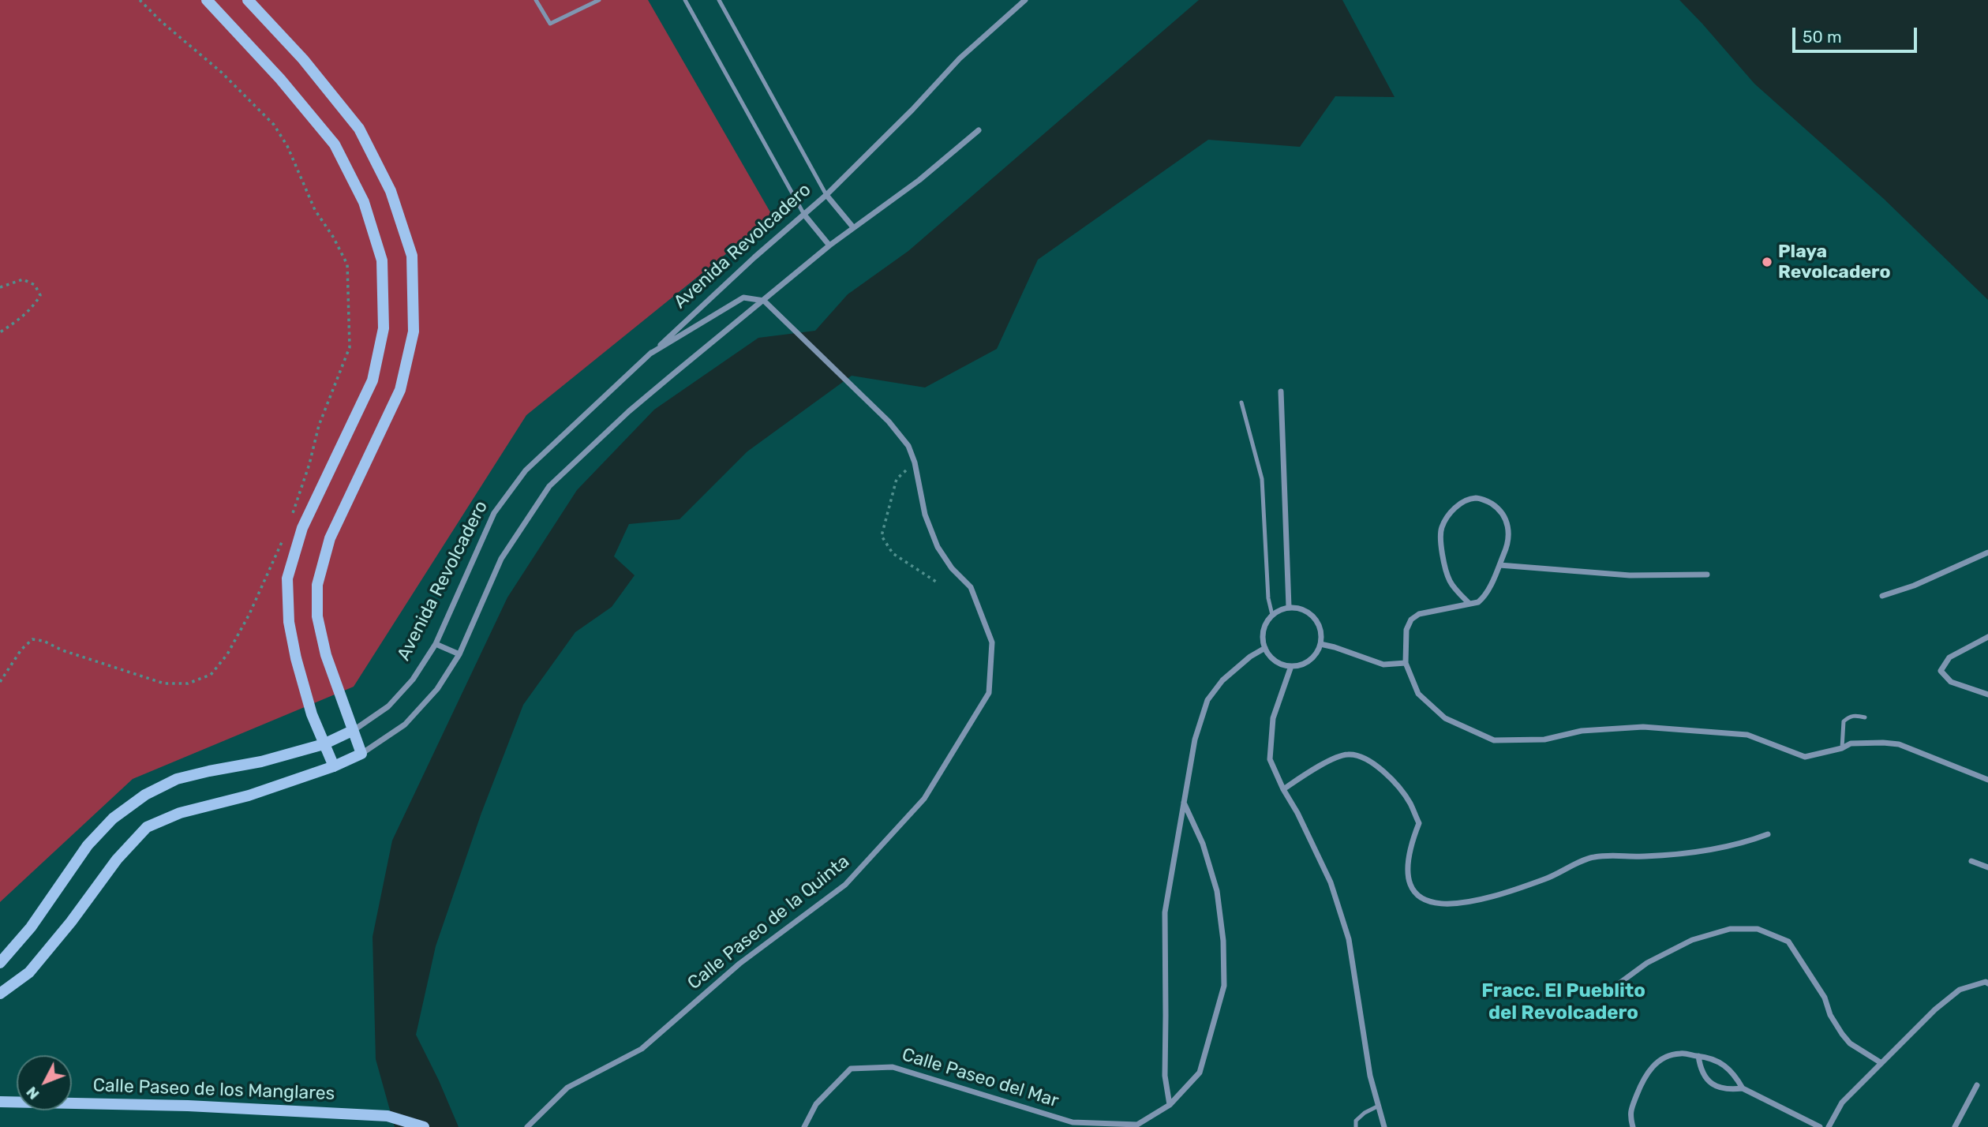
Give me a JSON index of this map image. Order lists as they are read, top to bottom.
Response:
{
  "streets": {
    "main road": ["Avenida Revolcadero", "Calle Paseo de los Manglares"],
    "street": ["Calle Paseo de la Quinta", "Calle Paseo del Mar"]
  },
  "districts": ["Fracc. El Pueblito del Revolcadero"],
  "places": ["Playa Revolcadero"],
  "scale_bar": "50 m",
  "north": "bottom left"
}
